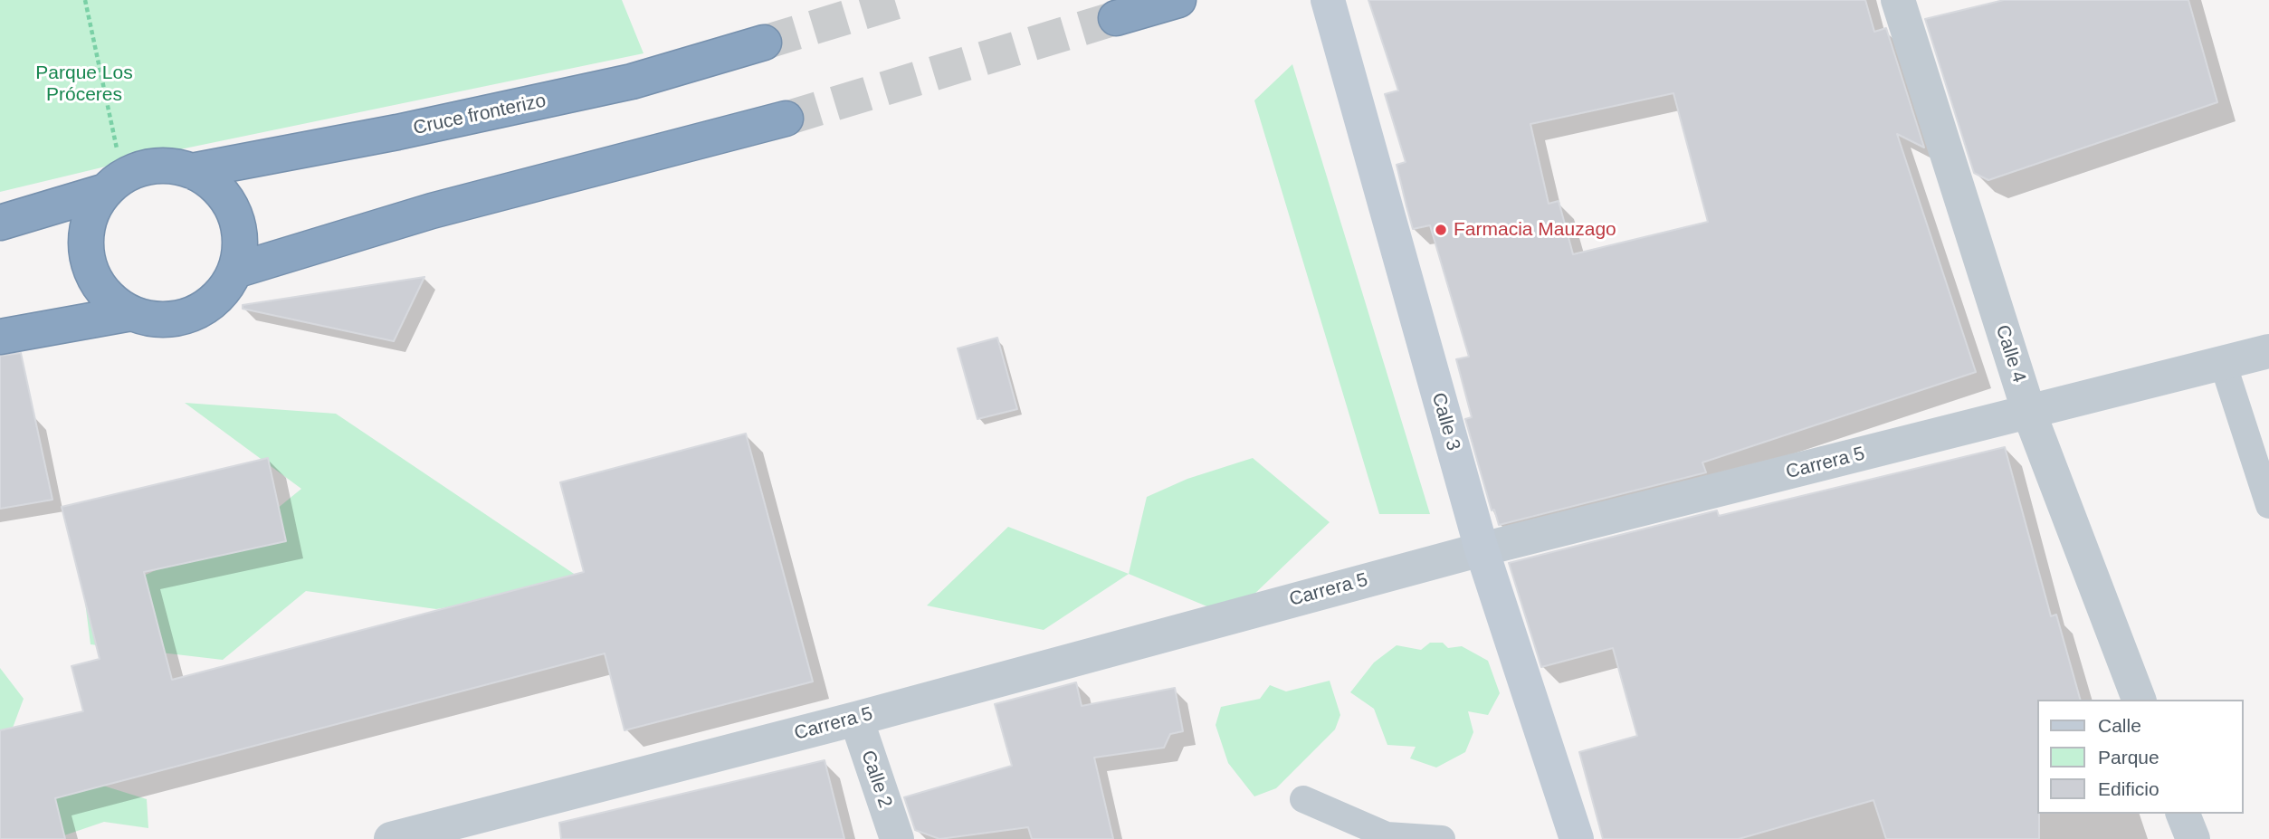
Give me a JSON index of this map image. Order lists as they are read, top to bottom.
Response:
{
  "streets": {
    "highway": ["Cruce fronterizo"],
    "street": [
      "Calle 4",
      "Calle 3",
      "Carrera 5",
      "Calle 2"
    ]
  },
  "crossings": [
    ["Calle 4", "Carrera 5"],
    ["Calle 3", "Carrera 5"],
    ["Carrera 5", "Calle 2"]
  ],
  "parks": ["Parque Los Próceres"],
  "places": ["Farmacia Mauzago"],
  "legend": ["Calle", "Parque", "Edificio"]
}
